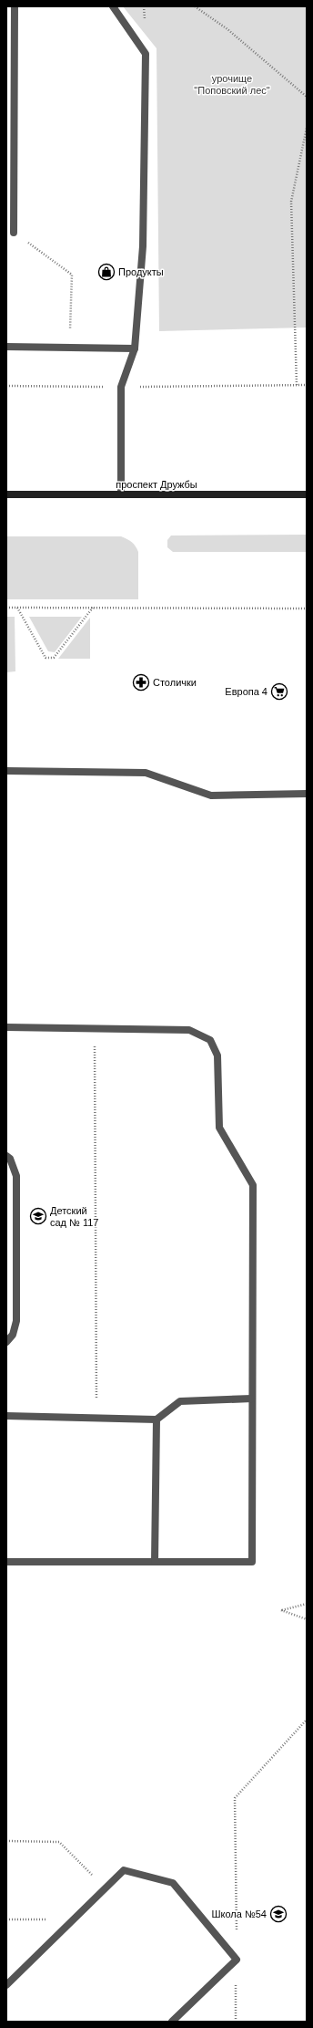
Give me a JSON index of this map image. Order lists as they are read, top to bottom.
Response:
{
  "streets": {
    "main road": ["проспект Дружбы"]
  },
  "parks": ["урочище \"Поповский лес\""],
  "places": {
    "shop": ["Продукты"],
    "pharmacy": ["Столички"],
    "supermarket": ["Европа 4"],
    "school or university": ["Детский сад № 117", "Школа №54"]
  }
}
